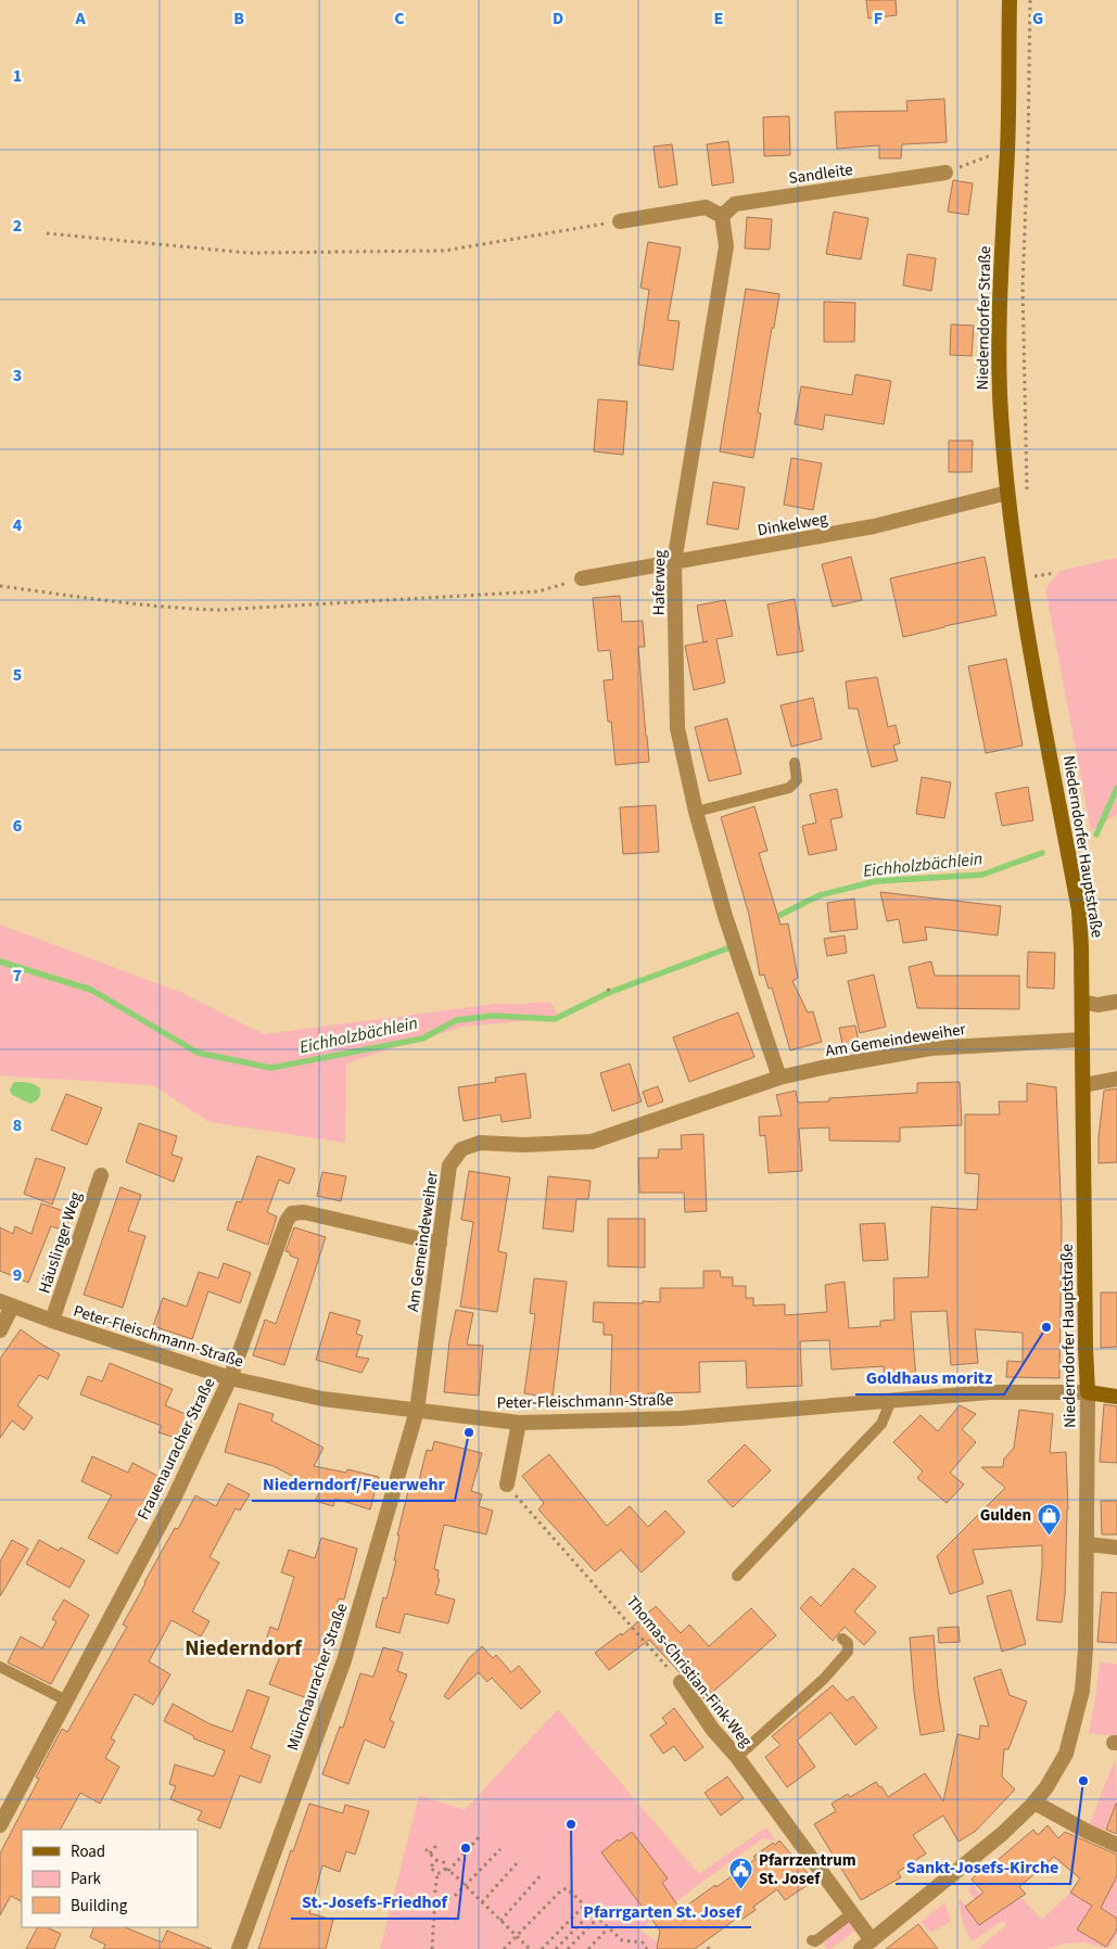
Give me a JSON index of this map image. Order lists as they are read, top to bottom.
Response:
{
  "streets": {
    "main road": ["Niederndorfer Straße", "Niederndorfer Hauptstraße"],
    "street": [
      "Sandleite",
      "Dinkelweg",
      "Haferweg",
      "Am Gemeindeweiher",
      "Häuslinger Weg",
      "Peter-Fleischmann-Straße",
      "Frauenauracher Straße",
      "Thomas-Christian-Fink-Weg",
      "Münchauracher Straße"
    ]
  },
  "crossings": [
    ["Sandleite", "Haferweg"],
    ["Niederndorfer Straße", "Dinkelweg"],
    ["Niederndorfer Straße", "Niederndorfer Hauptstraße"],
    ["Dinkelweg", "Haferweg"],
    ["Haferweg", "Am Gemeindeweiher"],
    ["Niederndorfer Hauptstraße", "Am Gemeindeweiher"],
    ["Niederndorfer Hauptstraße", "Peter-Fleischmann-Straße"],
    ["Niederndorfer Hauptstraße", "Thomas-Christian-Fink-Weg"],
    ["Am Gemeindeweiher", "Peter-Fleischmann-Straße"],
    ["Am Gemeindeweiher", "Frauenauracher Straße"],
    ["Am Gemeindeweiher", "Münchauracher Straße"],
    ["Häuslinger Weg", "Peter-Fleischmann-Straße"],
    ["Peter-Fleischmann-Straße", "Frauenauracher Straße"],
    ["Peter-Fleischmann-Straße", "Münchauracher Straße"]
  ],
  "districts": ["Niederndorf"],
  "water": ["Eichholzbächlein"],
  "places": {
    "other": [
      "Goldhaus moritz",
      "Niederndorf/Feuerwehr",
      "Sankt-Josefs-Kirche",
      "Pfarrgarten St. Josef",
      "St.-Josefs-Friedhof"
    ],
    "shop": ["Gulden"],
    "public building": ["Pfarrzentrum St. Josef"]
  },
  "legend": ["Road", "Park", "Building"],
  "grid": {
    "columns": [
      "A",
      "B",
      "C",
      "D",
      "E",
      "F",
      "G"
    ],
    "rows": [
      "1",
      "2",
      "3",
      "4",
      "5",
      "6",
      "7",
      "8",
      "9"
    ]
  }
}
